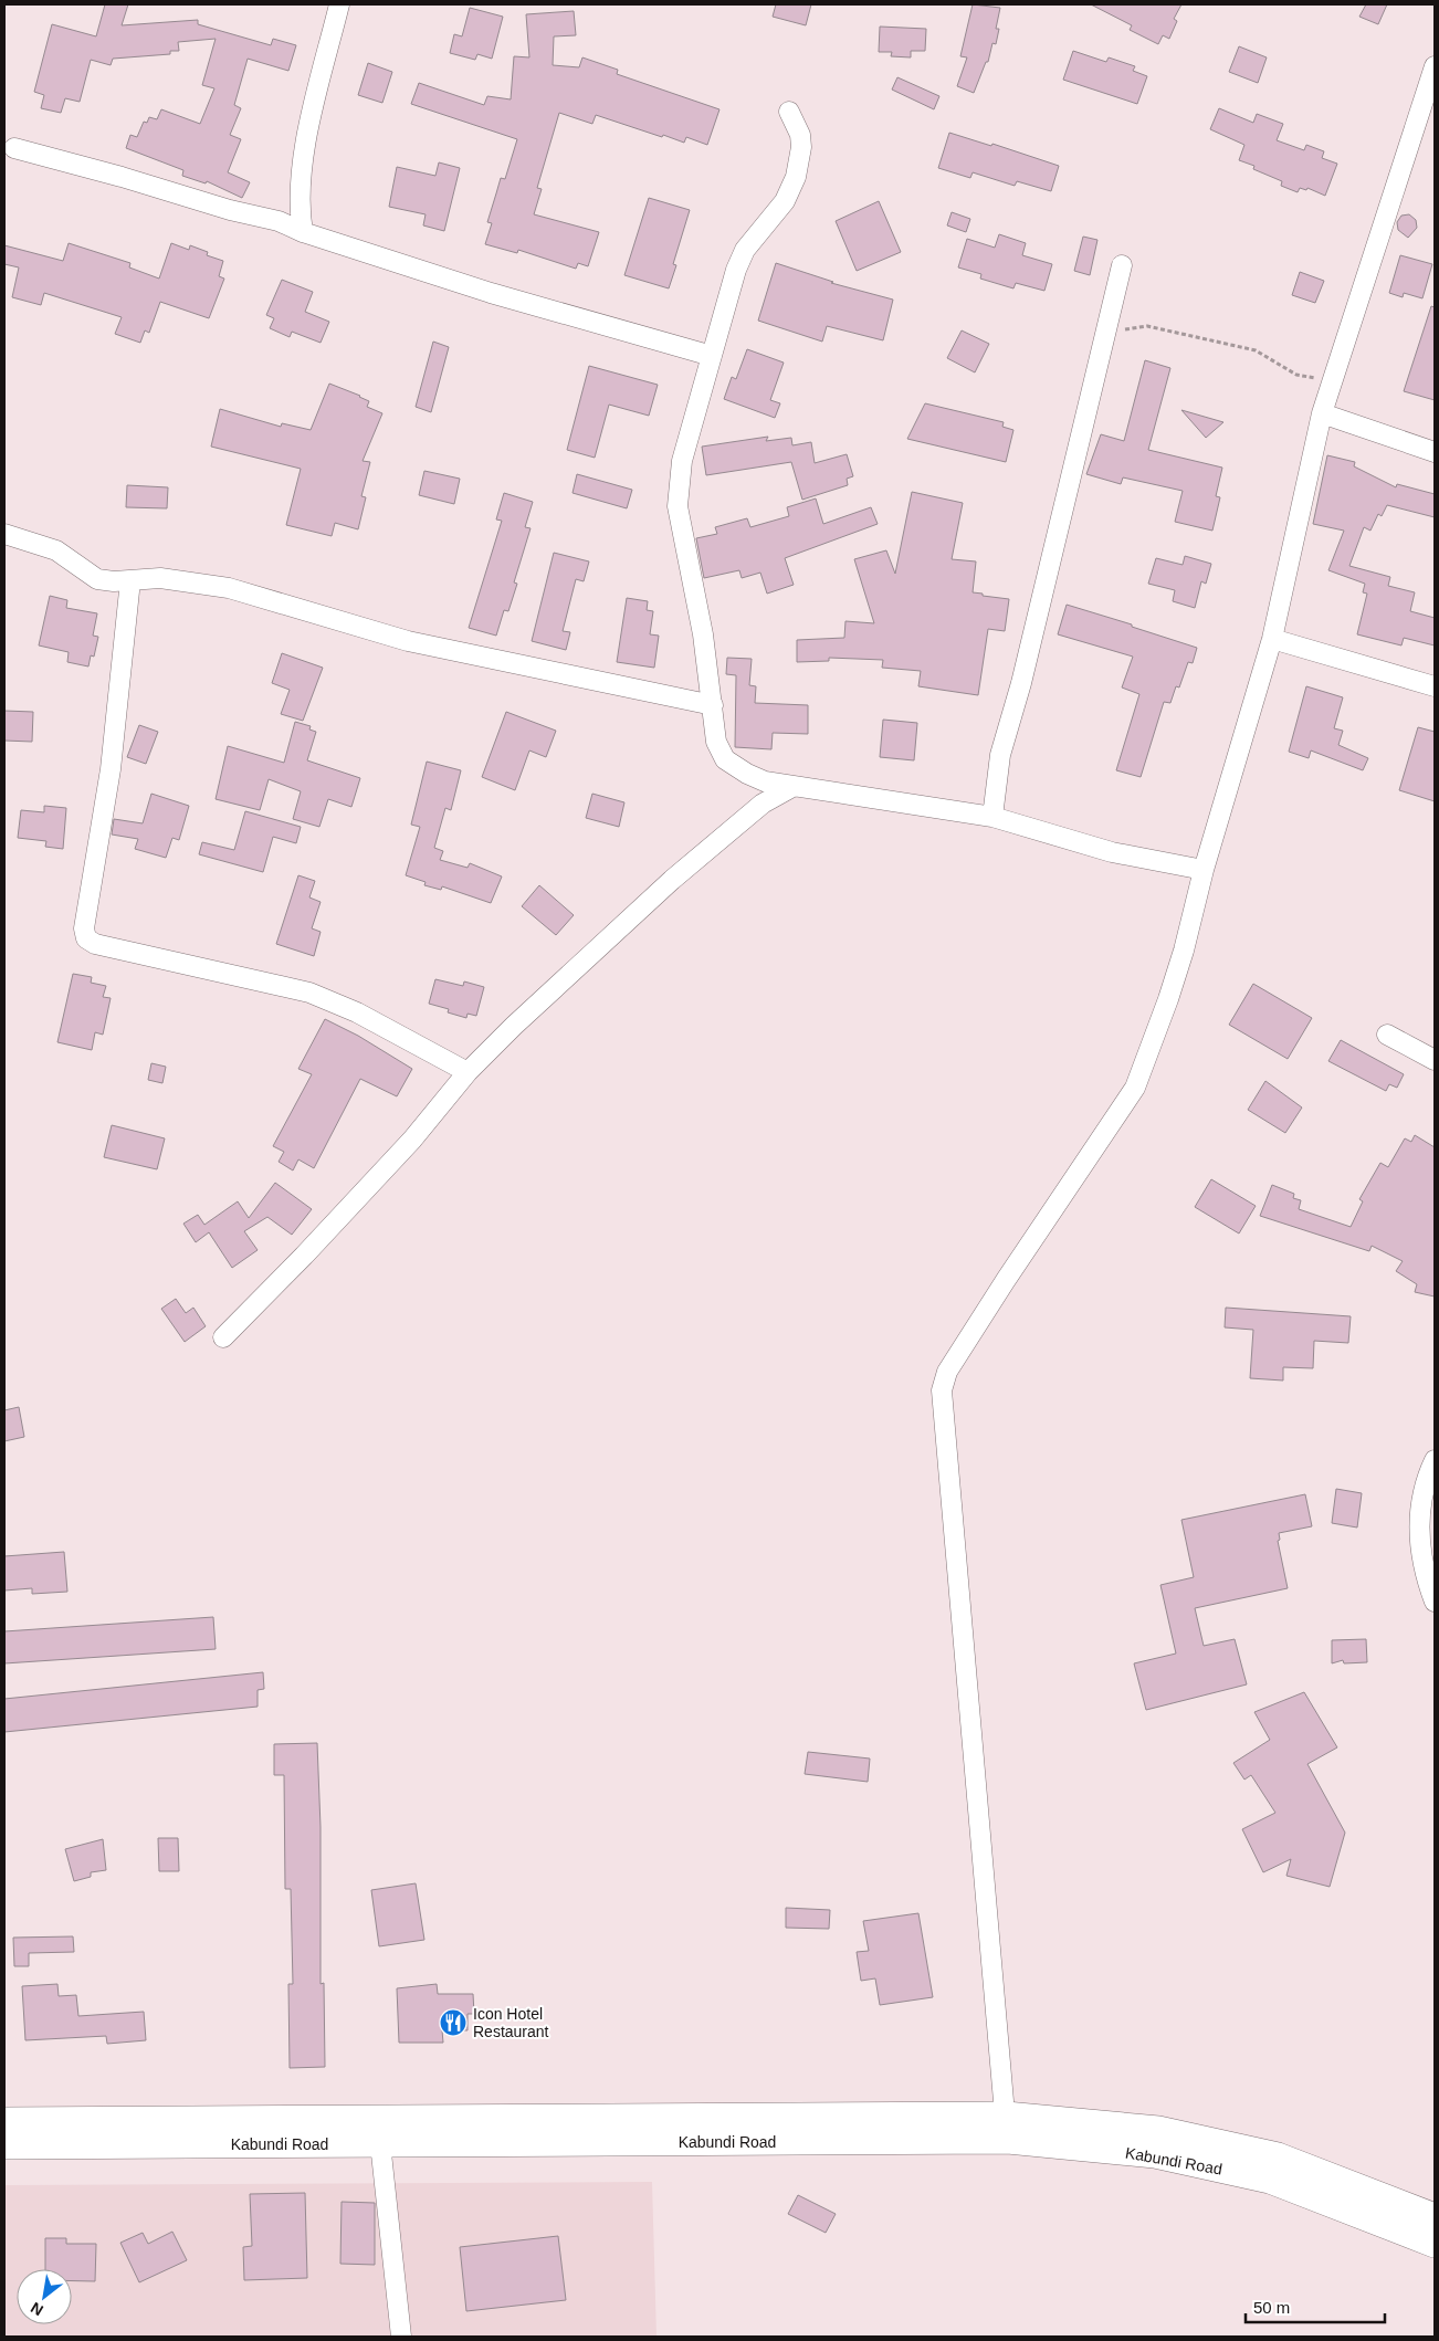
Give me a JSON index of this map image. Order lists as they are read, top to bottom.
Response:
{
  "streets": {
    "street": ["Kabundi Road"]
  },
  "places": {
    "restaurant": ["Icon Hotel Restaurant"]
  },
  "scale_bar": "50 m",
  "north": "bottom left"
}
